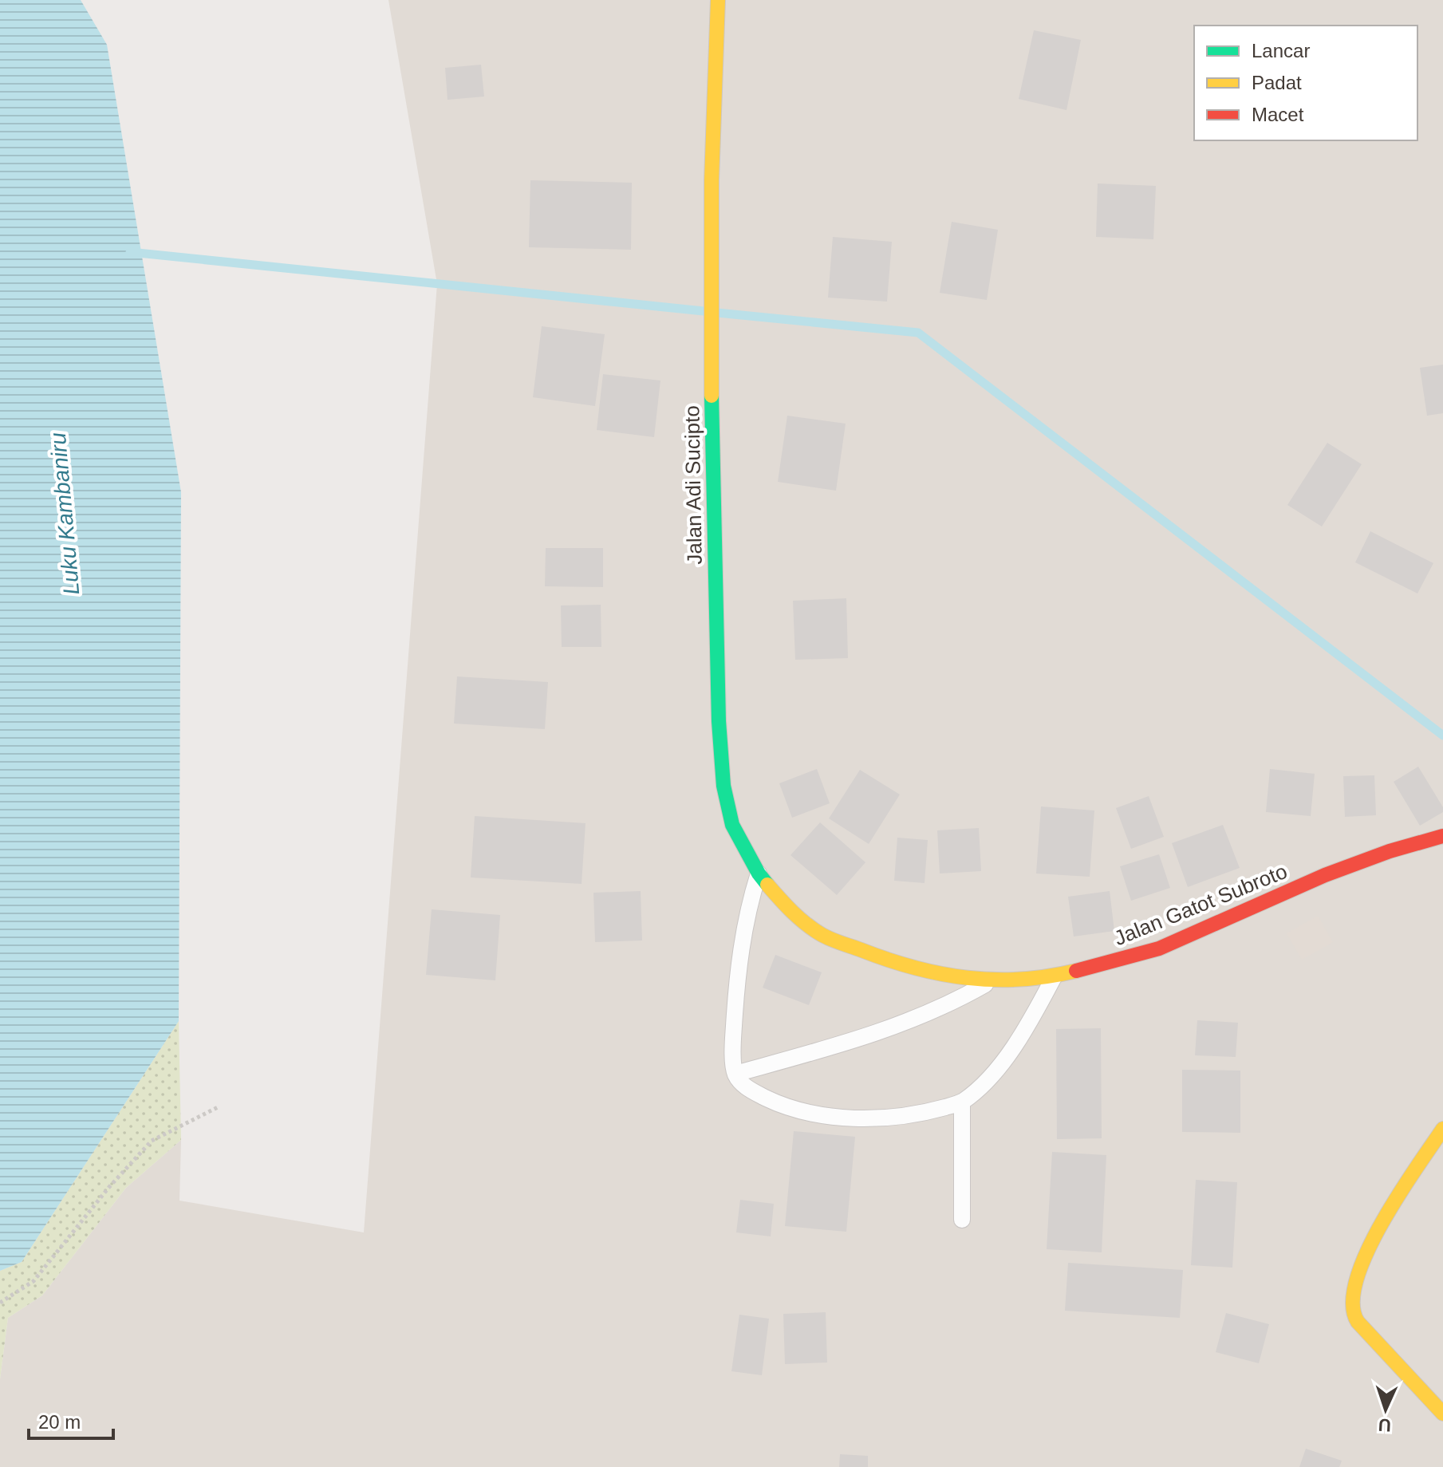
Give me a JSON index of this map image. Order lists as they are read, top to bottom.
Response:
{
  "streets": {
    "main road": ["Jalan Adi Sucipto", "Jalan Gatot Subroto"]
  },
  "crossings": [
    ["Jalan Adi Sucipto", "Jalan Gatot Subroto"]
  ],
  "water": ["Luku Kambaniru"],
  "legend": ["Lancar", "Padat", "Macet"],
  "scale_bar": "20 m",
  "north": "bottom"
}
